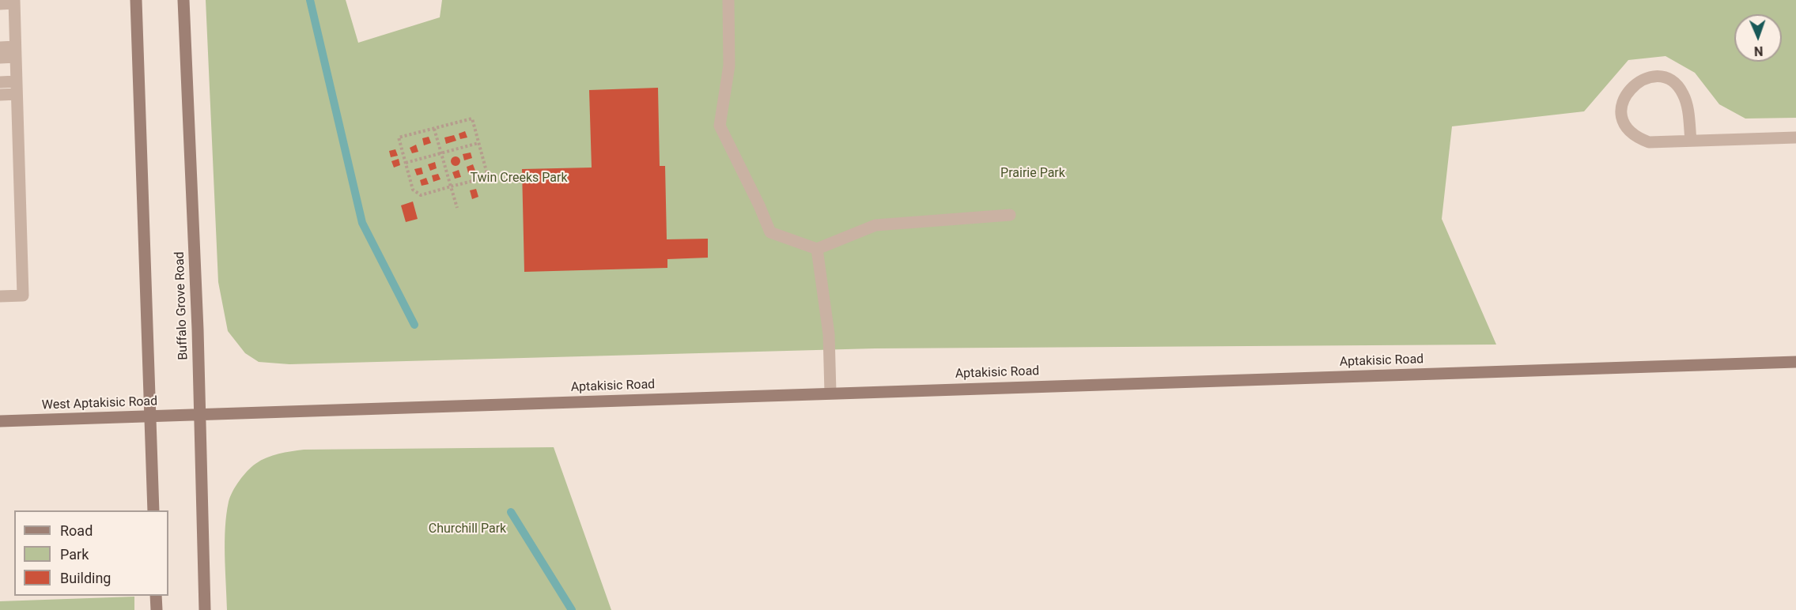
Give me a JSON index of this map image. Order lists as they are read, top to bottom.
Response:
{
  "streets": {
    "main road": ["Buffalo Grove Road", "Aptakisic Road", "West Aptakisic Road"]
  },
  "crossings": [
    ["Buffalo Grove Road", "Aptakisic Road"],
    ["Buffalo Grove Road", "West Aptakisic Road"],
    ["Aptakisic Road", "West Aptakisic Road"]
  ],
  "parks": ["Prairie Park", "Twin Creeks Park", "Churchill Park"],
  "legend": ["Road", "Park", "Building"],
  "north": "bottom"
}
